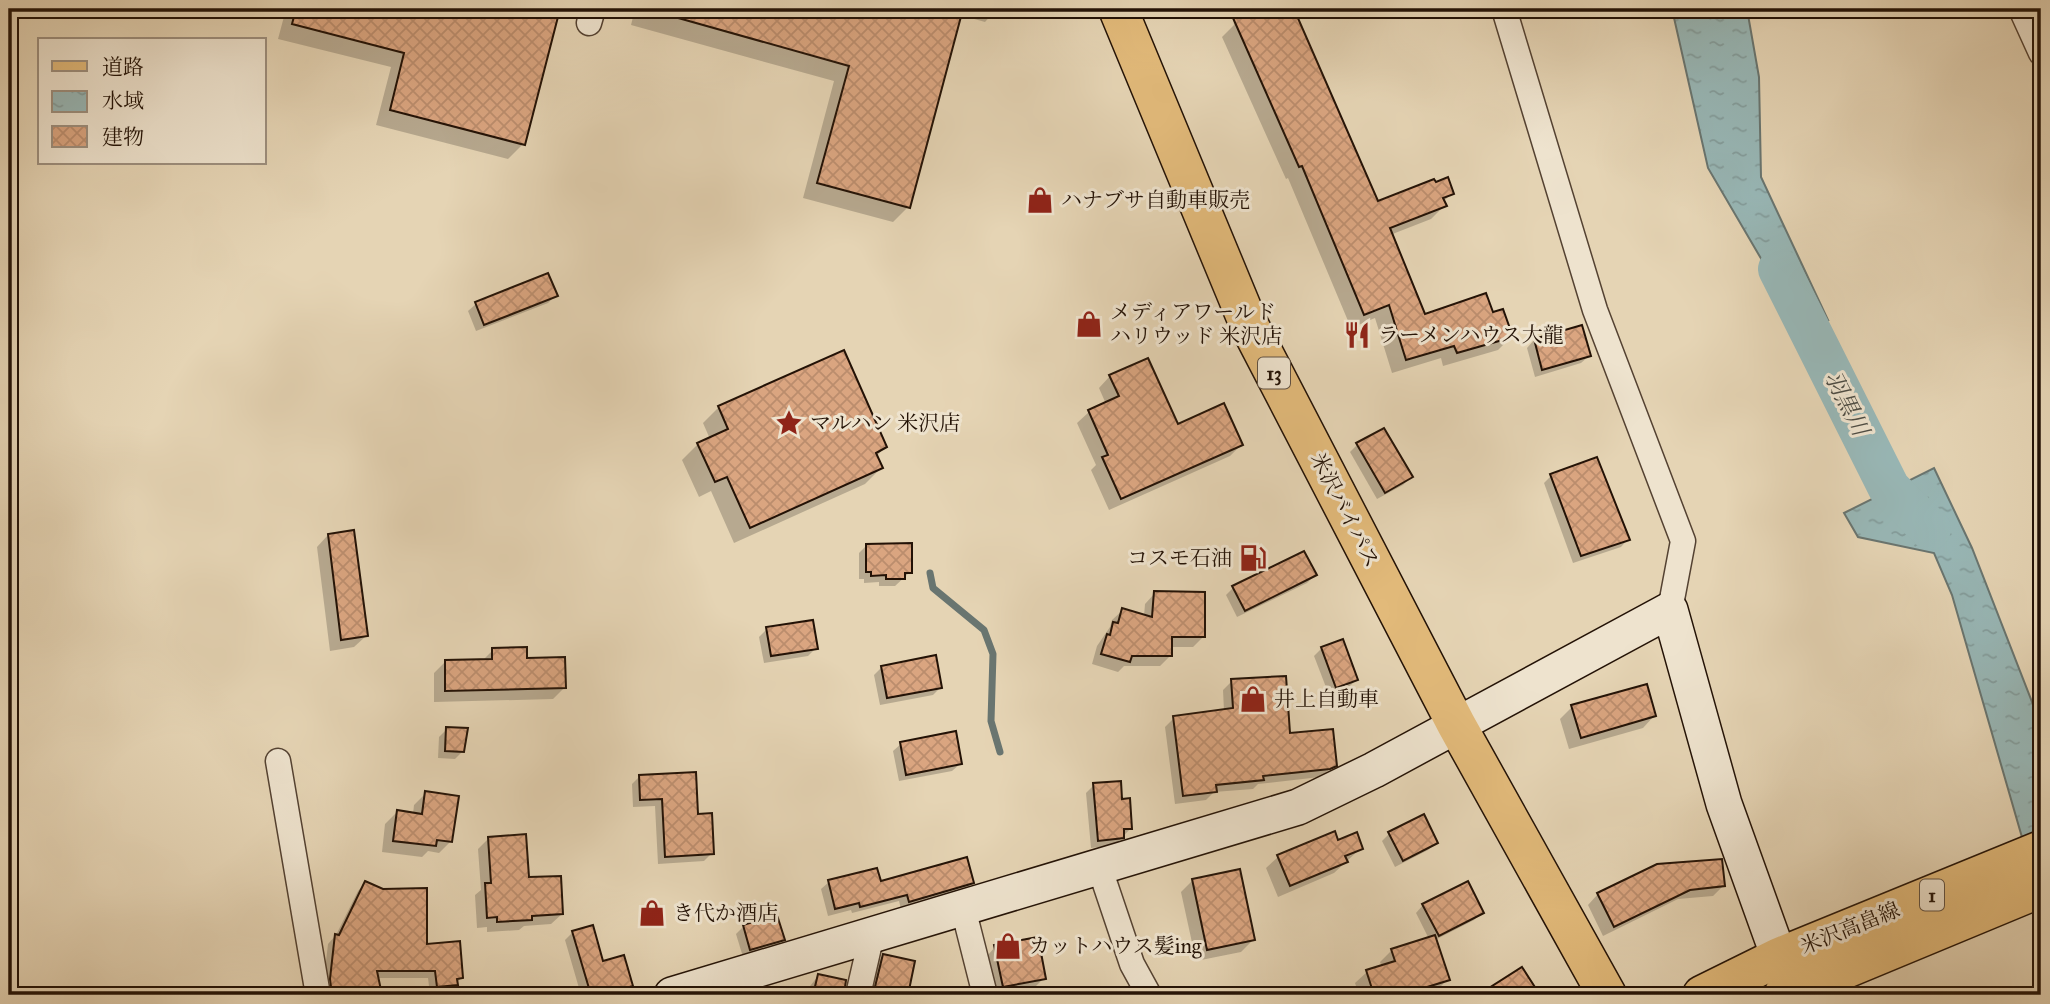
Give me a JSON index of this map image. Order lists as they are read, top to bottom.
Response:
{
  "streets": {
    "main road": [
      "13",
      "米沢バイパス",
      "1",
      "米沢高畠線"
    ]
  },
  "water": ["羽黒川"],
  "places": {
    "shop": [
      "ハナブサ自動車販売",
      "メディアワールド ハリウッド 米沢店",
      "井上自動車",
      "き代か酒店",
      "カットハウス髪ing"
    ],
    "restaurant": ["ラーメンハウス大龍"],
    "place": ["マルハン 米沢店"],
    "fuel station": ["コスモ石油"]
  },
  "legend": ["道路", "水域", "建物"]
}
